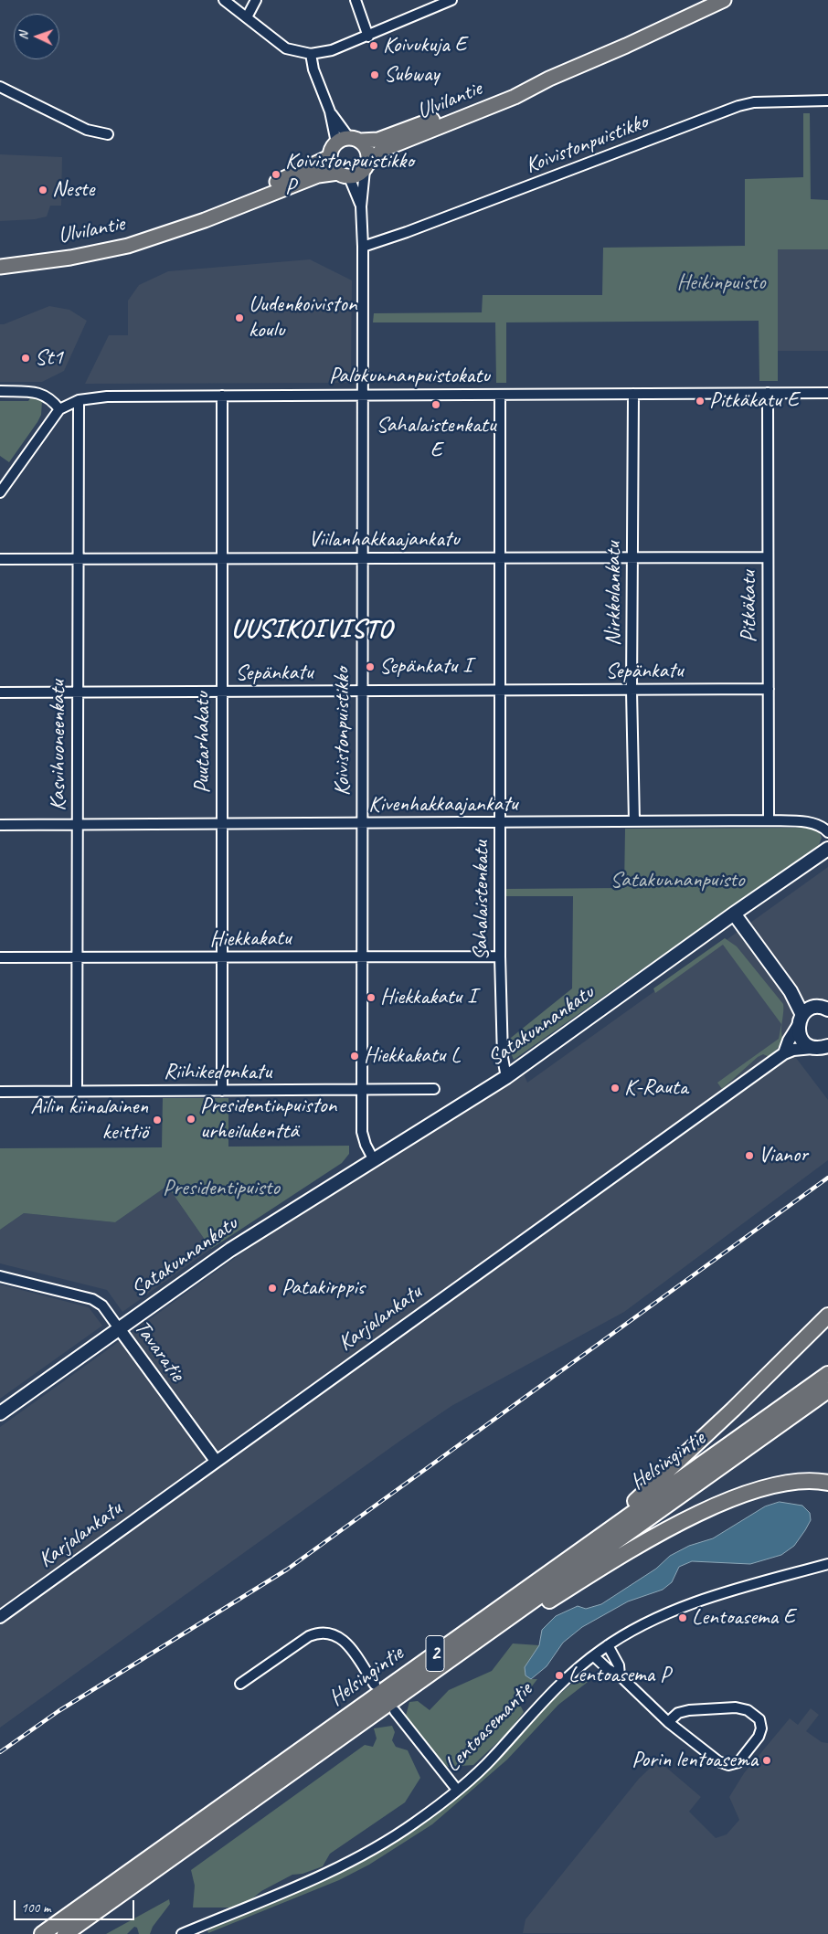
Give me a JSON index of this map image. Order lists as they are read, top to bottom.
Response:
{
  "streets": {
    "highway": ["Helsingintie", "2"],
    "main road": ["Ulvilantie", "Satakunnankatu"],
    "street": [
      "Koivistonpuistikko",
      "Palokunnanpuistokatu",
      "Viilanhakkaajankatu",
      "Nirkkolankatu",
      "Pitkäkatu",
      "Sepänkatu",
      "Puutarhakatu",
      "Kasvihuoneenkatu",
      "Kivenhakkaajankatu",
      "Sahalaistenkatu",
      "Hiekkakatu",
      "Riihikedonkatu",
      "Karjalankatu",
      "Tavaratie",
      "Lentoasemantie"
    ]
  },
  "crossings": [
    ["Ulvilantie", "Koivistonpuistikko"],
    ["Koivistonpuistikko", "Palokunnanpuistokatu"],
    ["Koivistonpuistikko", "Viilanhakkaajankatu"],
    ["Koivistonpuistikko", "Sepänkatu"],
    ["Koivistonpuistikko", "Kivenhakkaajankatu"],
    ["Koivistonpuistikko", "Hiekkakatu"],
    ["Koivistonpuistikko", "Satakunnankatu"],
    ["Koivistonpuistikko", "Riihikedonkatu"],
    ["Palokunnanpuistokatu", "Nirkkolankatu"],
    ["Palokunnanpuistokatu", "Pitkäkatu"],
    ["Palokunnanpuistokatu", "Puutarhakatu"],
    ["Palokunnanpuistokatu", "Kasvihuoneenkatu"],
    ["Palokunnanpuistokatu", "Sahalaistenkatu"],
    ["Viilanhakkaajankatu", "Nirkkolankatu"],
    ["Viilanhakkaajankatu", "Pitkäkatu"],
    ["Viilanhakkaajankatu", "Puutarhakatu"],
    ["Viilanhakkaajankatu", "Kasvihuoneenkatu"],
    ["Viilanhakkaajankatu", "Sahalaistenkatu"],
    ["Nirkkolankatu", "Sepänkatu"],
    ["Nirkkolankatu", "Kivenhakkaajankatu"],
    ["Pitkäkatu", "Sepänkatu"],
    ["Pitkäkatu", "Kivenhakkaajankatu"],
    ["Sepänkatu", "Puutarhakatu"],
    ["Sepänkatu", "Kasvihuoneenkatu"],
    ["Sepänkatu", "Sahalaistenkatu"],
    ["Puutarhakatu", "Kivenhakkaajankatu"],
    ["Puutarhakatu", "Hiekkakatu"],
    ["Puutarhakatu", "Riihikedonkatu"],
    ["Kasvihuoneenkatu", "Kivenhakkaajankatu"],
    ["Kasvihuoneenkatu", "Hiekkakatu"],
    ["Kasvihuoneenkatu", "Riihikedonkatu"],
    ["Kivenhakkaajankatu", "Sahalaistenkatu"],
    ["Sahalaistenkatu", "Hiekkakatu"],
    ["Sahalaistenkatu", "Satakunnankatu"],
    ["Satakunnankatu", "Tavaratie"],
    ["Karjalankatu", "Tavaratie"]
  ],
  "districts": ["UUSIKOIVISTO"],
  "parks": ["Heikinpuisto", "Satakunnanpuisto", "Presidentipuisto"],
  "places": [
    "Koivukuja E",
    "Subway",
    "Koivistonpuistikko P",
    "Neste",
    "Uudenkoiviston koulu",
    "St1",
    "Pitkäkatu E",
    "Sahalaistenkatu E",
    "Sepänkatu I",
    "Hiekkakatu I",
    "Hiekkakatu L",
    "K-Rauta",
    "Presidentinpuiston urheilukenttä",
    "Ailin kiinalainen keittiö",
    "Vianor",
    "Patakirppis",
    "Lentoasema E",
    "Lentoasema P",
    "Porin lentoasema"
  ],
  "scale_bar": "100 m",
  "north": "left"
}
